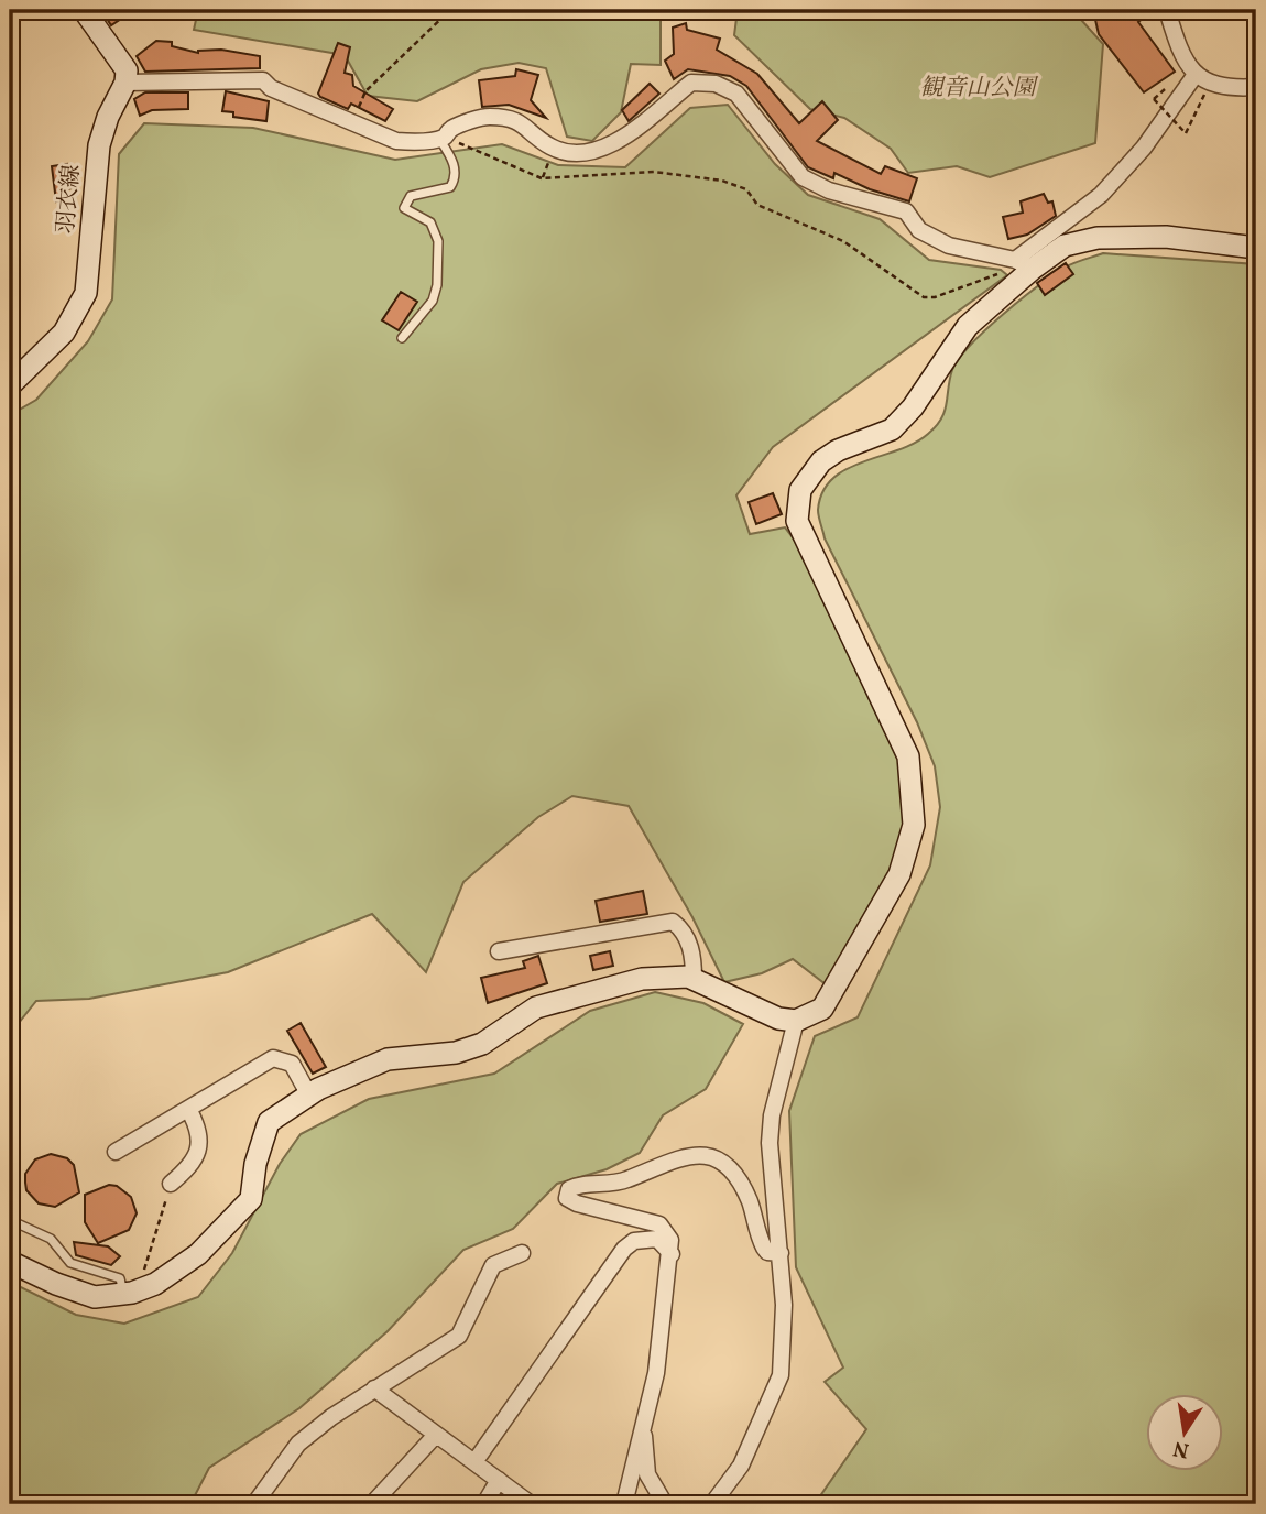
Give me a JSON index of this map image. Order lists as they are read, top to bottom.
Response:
{
  "streets": {
    "street": ["羽衣線"]
  },
  "parks": ["観音山公園"],
  "north": "bottom"
}
